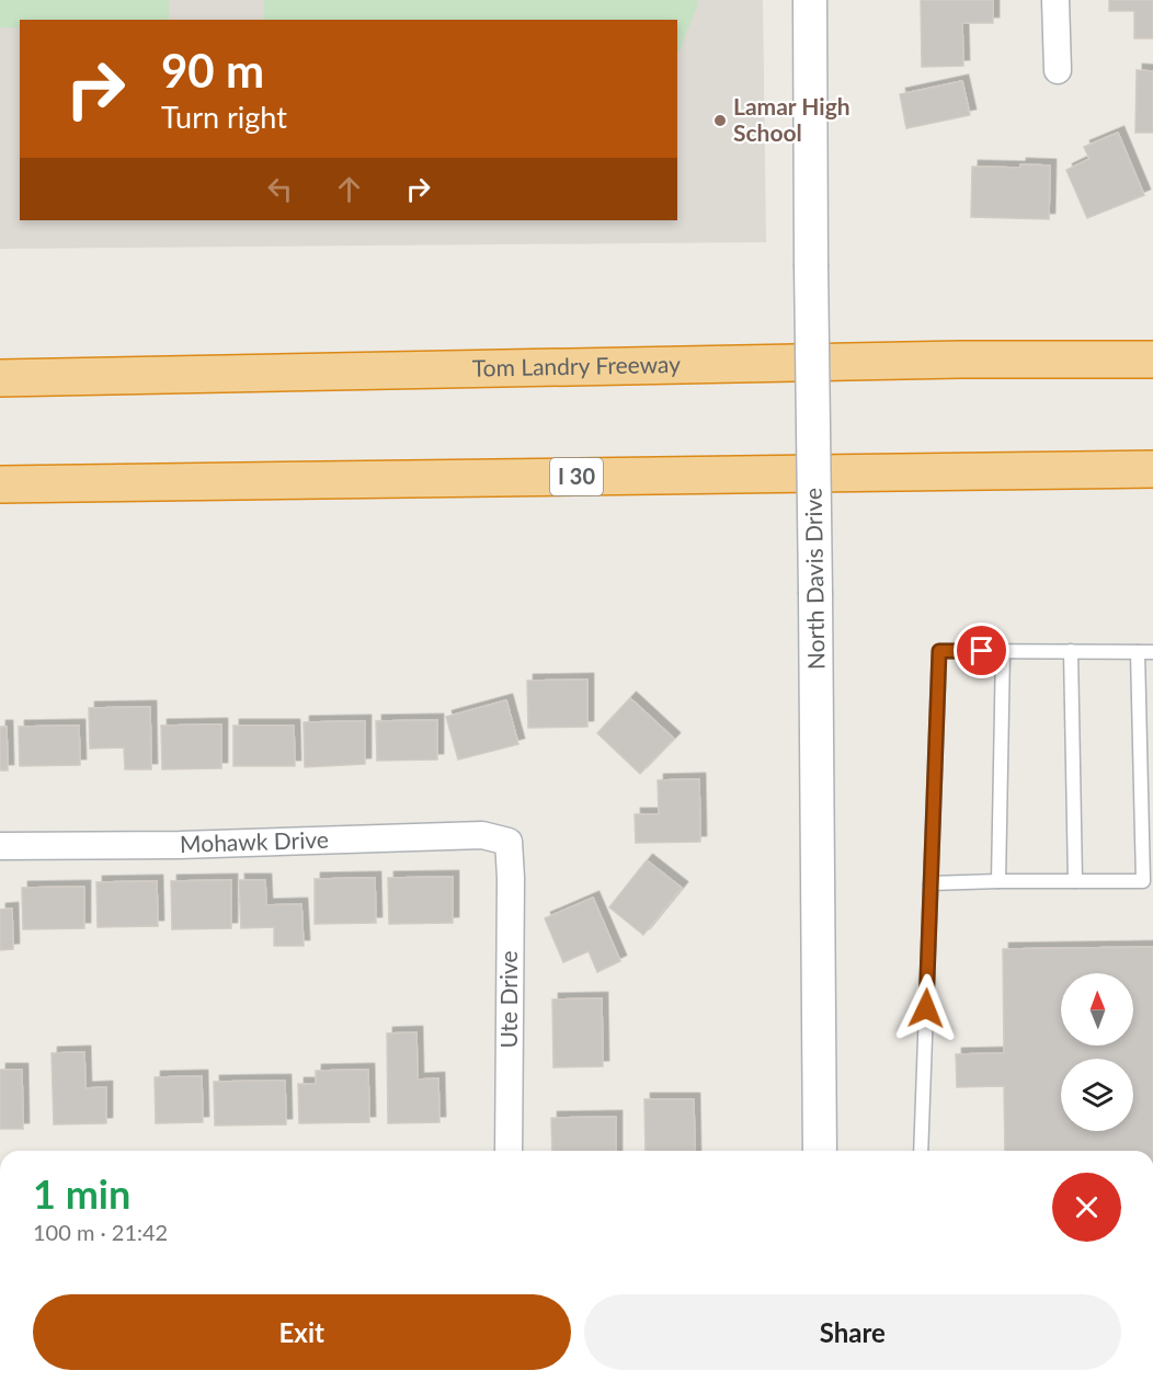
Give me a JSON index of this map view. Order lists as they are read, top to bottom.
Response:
{
  "streets": {
    "highway": ["Tom Landry Freeway", "I 30"],
    "street": ["North Davis Drive", "Mohawk Drive", "Ute Drive"]
  },
  "crossings": [
    ["Mohawk Drive", "Ute Drive"]
  ],
  "places": ["Lamar High School"],
  "north": "top",
  "page": {
    "turn": ["90 m", "Turn right"],
    "heading": ["1 min", "100 m · 21:42"],
    "buttons": ["Exit", "Share"]
  }
}
